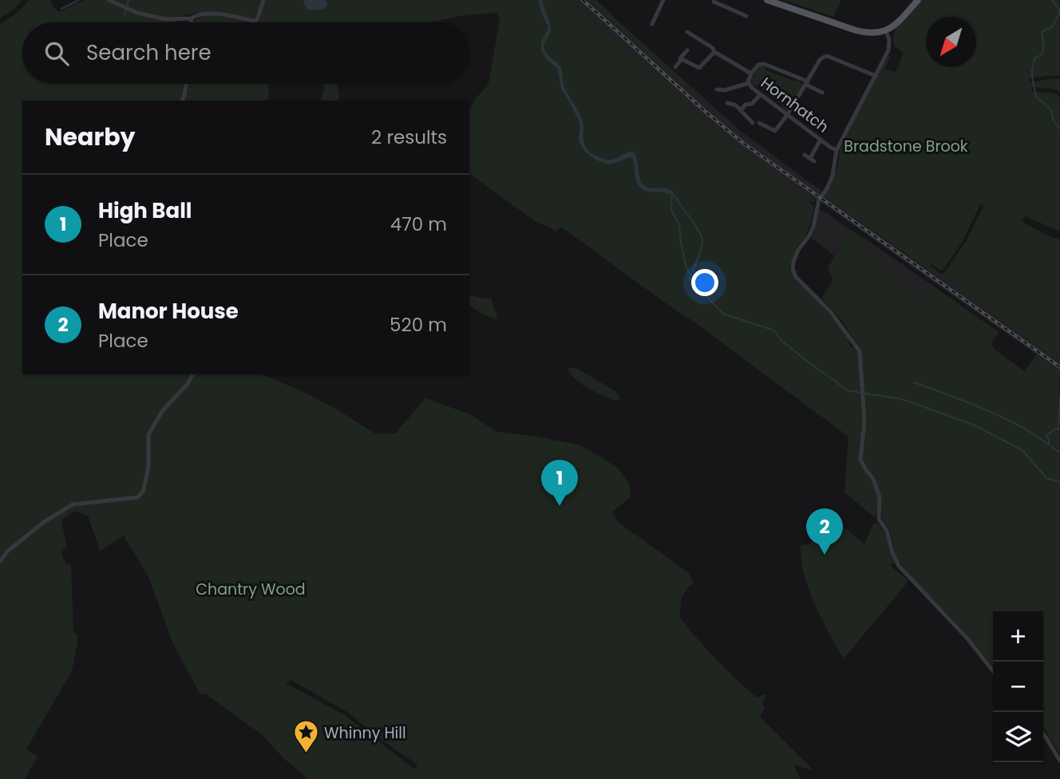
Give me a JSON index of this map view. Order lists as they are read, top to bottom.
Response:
{
  "streets": {
    "street": ["Hornhatch"]
  },
  "parks": ["Bradstone Brook", "Chantry Wood"],
  "places": {
    "place": ["Whinny Hill"]
  },
  "north": "bottom left",
  "page": {
    "search": "Search here",
    "heading": ["Nearby", "2 results"],
    "list": [
      {
        "mark": "1",
        "name": "High Ball",
        "note": "Place",
        "value": "470 m"
      },
      {
        "mark": "2",
        "name": "Manor House",
        "note": "Place",
        "value": "520 m"
      }
    ],
    "pins": ["1", "2"],
    "map_buttons": ["+", "−"]
  }
}
